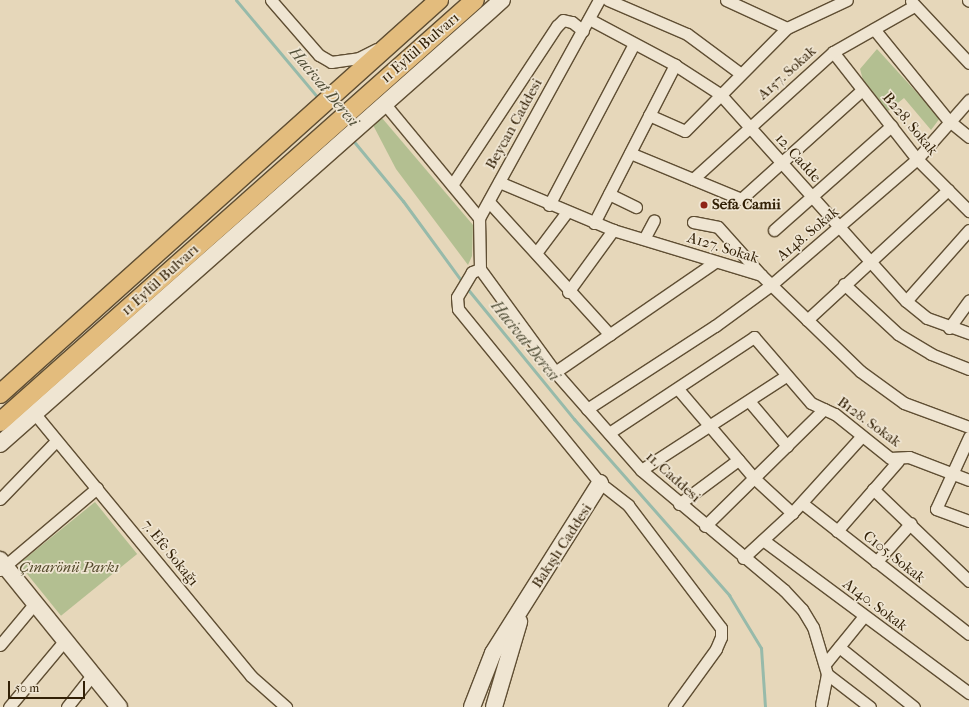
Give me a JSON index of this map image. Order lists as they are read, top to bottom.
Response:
{
  "streets": {
    "main road": ["11 Eylül Bulvarı", "Bakışlı Caddesi"],
    "street": [
      "A157. Sokak",
      "Beycan Caddesi",
      "B228. Sokak",
      "12. Cadde",
      "A148. Sokak",
      "A127. Sokak",
      "B128. Sokak",
      "11. Caddesi",
      "7. Efe Sokağı",
      "C105. Sokak",
      "A140. Sokak"
    ]
  },
  "crossings": [
    ["A157. Sokak", "B228. Sokak"],
    ["A157. Sokak", "12. Cadde"],
    ["Beycan Caddesi", "12. Cadde"],
    ["Beycan Caddesi", "A127. Sokak"],
    ["B228. Sokak", "A148. Sokak"],
    ["12. Cadde", "A148. Sokak"],
    ["A148. Sokak", "A127. Sokak"],
    ["A148. Sokak", "11. Caddesi"]
  ],
  "water": ["Hacivat Deresi"],
  "parks": ["Çınarönü Parkı"],
  "places": ["Sefa Camii"],
  "scale_bar": "50 m"
}
